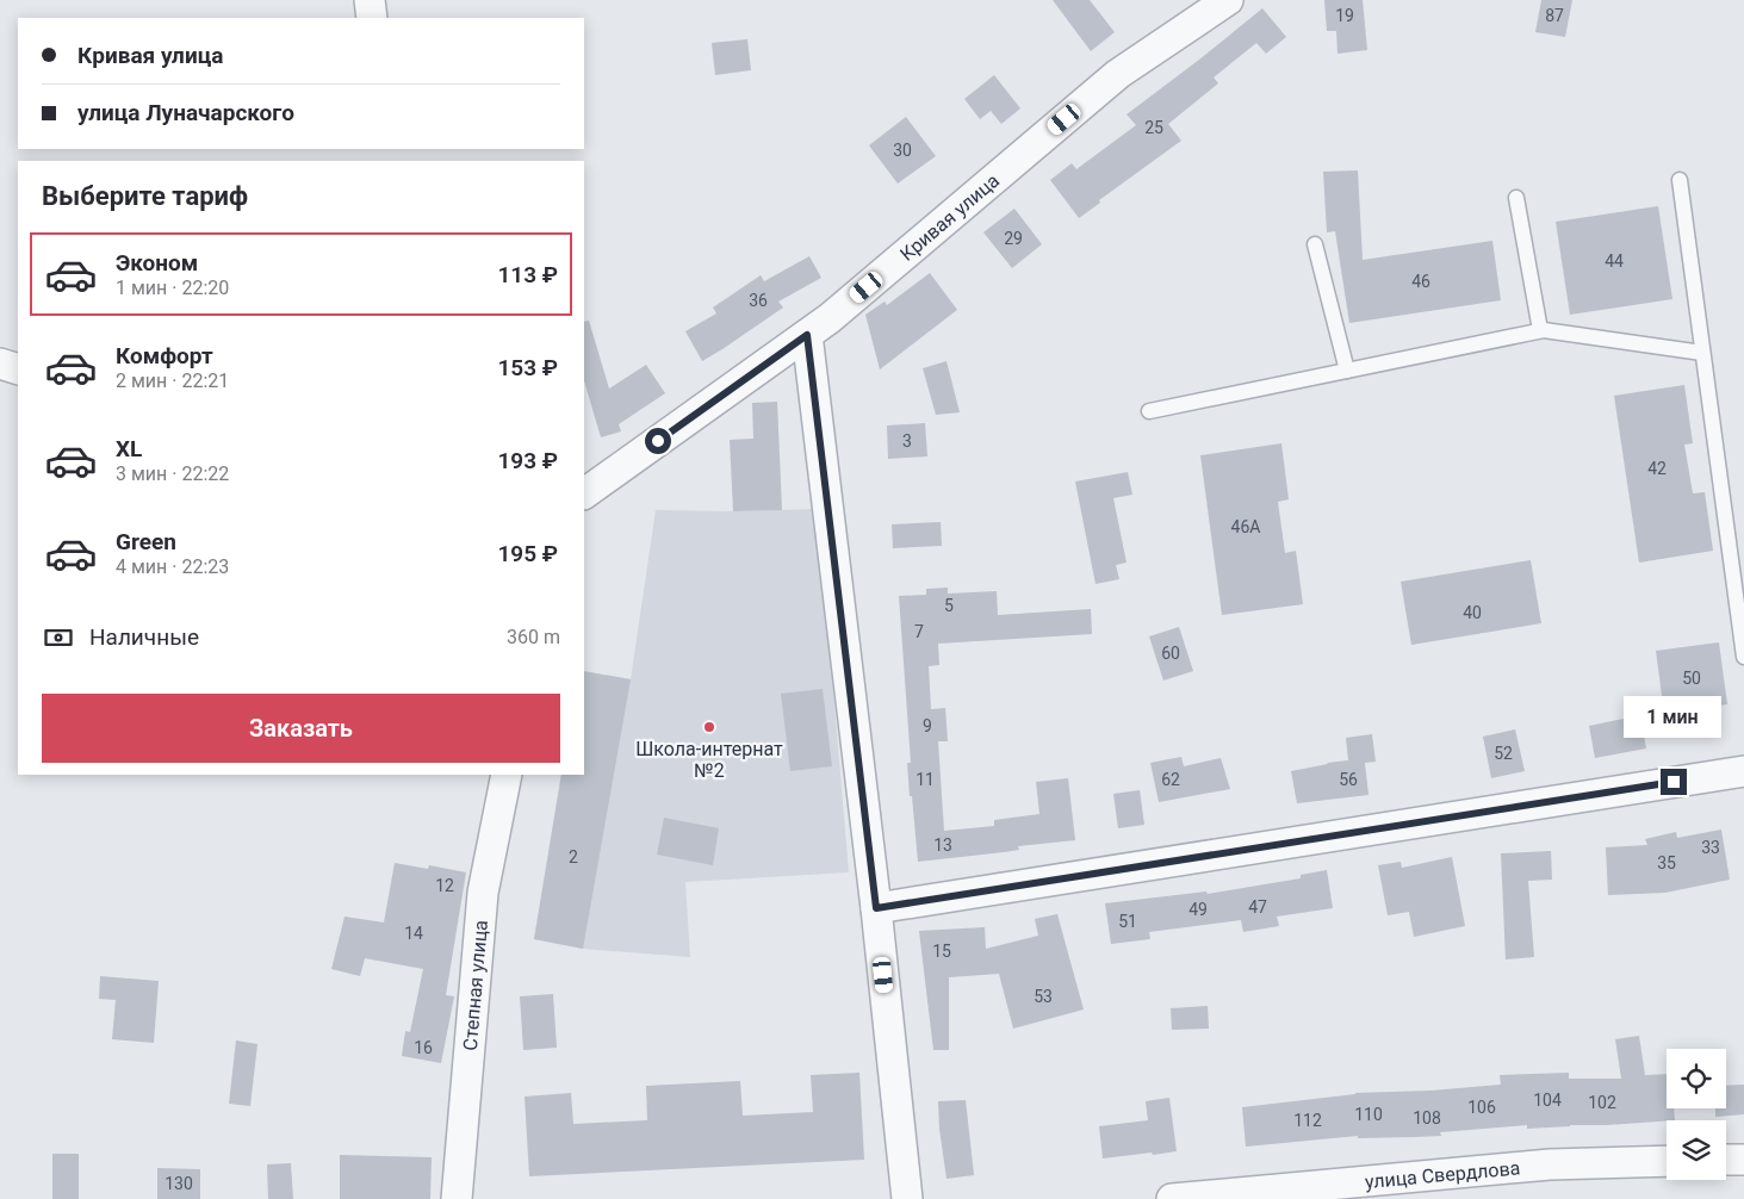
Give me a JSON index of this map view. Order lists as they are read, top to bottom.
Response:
{
  "streets": {
    "street": ["Кривая улица", "Степная улица", "улица Свердлова"]
  },
  "places": ["Школа-интернат №2"],
  "house_numbers": [
    "19",
    "87",
    "25",
    "30",
    "29",
    "44",
    "46",
    "36",
    "3",
    "42",
    "46А",
    "5",
    "40",
    "7",
    "60",
    "50",
    "9",
    "52",
    "11",
    "62",
    "56",
    "13",
    "33",
    "2",
    "35",
    "12",
    "47",
    "49",
    "51",
    "14",
    "15",
    "53",
    "16",
    "104",
    "102",
    "106",
    "110",
    "108",
    "112",
    "130"
  ],
  "page": {
    "banner": ["Кривая улица", "улица Луначарского"],
    "heading": "Выберите тариф",
    "list": [
      {
        "name": "Эконом",
        "note": "1 мин · 22:20",
        "value": "113 ₽"
      },
      {
        "name": "Комфорт",
        "note": "2 мин · 22:21",
        "value": "153 ₽"
      },
      {
        "name": "XL",
        "note": "3 мин · 22:22",
        "value": "193 ₽"
      },
      {
        "name": "Green",
        "note": "4 мин · 22:23",
        "value": "195 ₽"
      }
    ],
    "pay": ["Наличные", "360 m"],
    "buttons": "Заказать",
    "bubble": "1 мин"
  }
}
